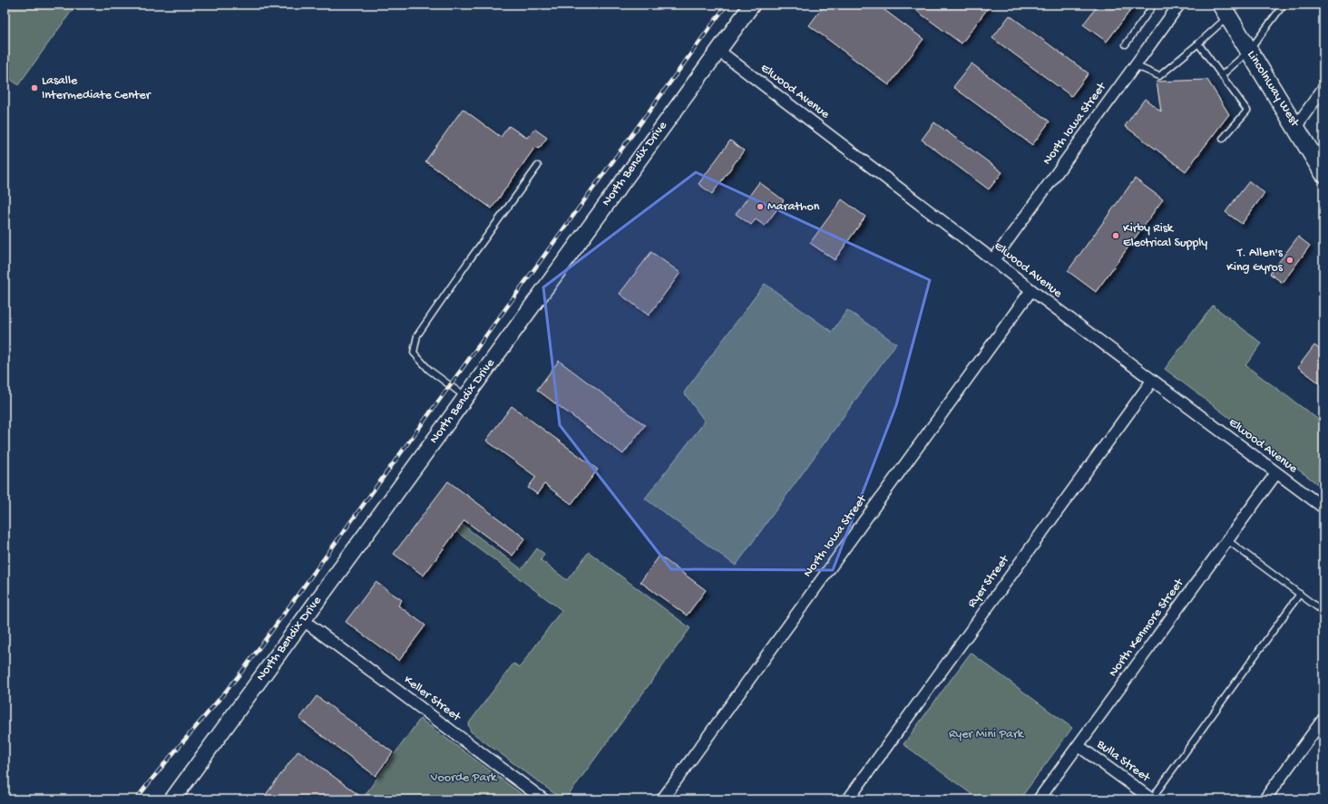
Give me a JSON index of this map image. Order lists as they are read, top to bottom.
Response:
{
  "streets": {
    "main road": ["Lincolnway West"],
    "street": [
      "Elwood Avenue",
      "North Iowa Street",
      "North Bendix Drive",
      "Ryer Street",
      "North Kenmore Street",
      "Keller Street",
      "Bulla Street"
    ]
  },
  "crossings": [
    ["Elwood Avenue", "North Iowa Street"],
    ["Elwood Avenue", "North Bendix Drive"],
    ["Elwood Avenue", "Ryer Street"],
    ["Elwood Avenue", "North Kenmore Street"],
    ["North Bendix Drive", "Keller Street"],
    ["North Kenmore Street", "Bulla Street"]
  ],
  "parks": ["Ryer Mini Park", "Voorde Park"],
  "places": [
    "Lasalle Intermediate Center",
    "Marathon",
    "Kirby Risk Electrical Supply",
    "T. Allen's King Gyros"
  ]
}
